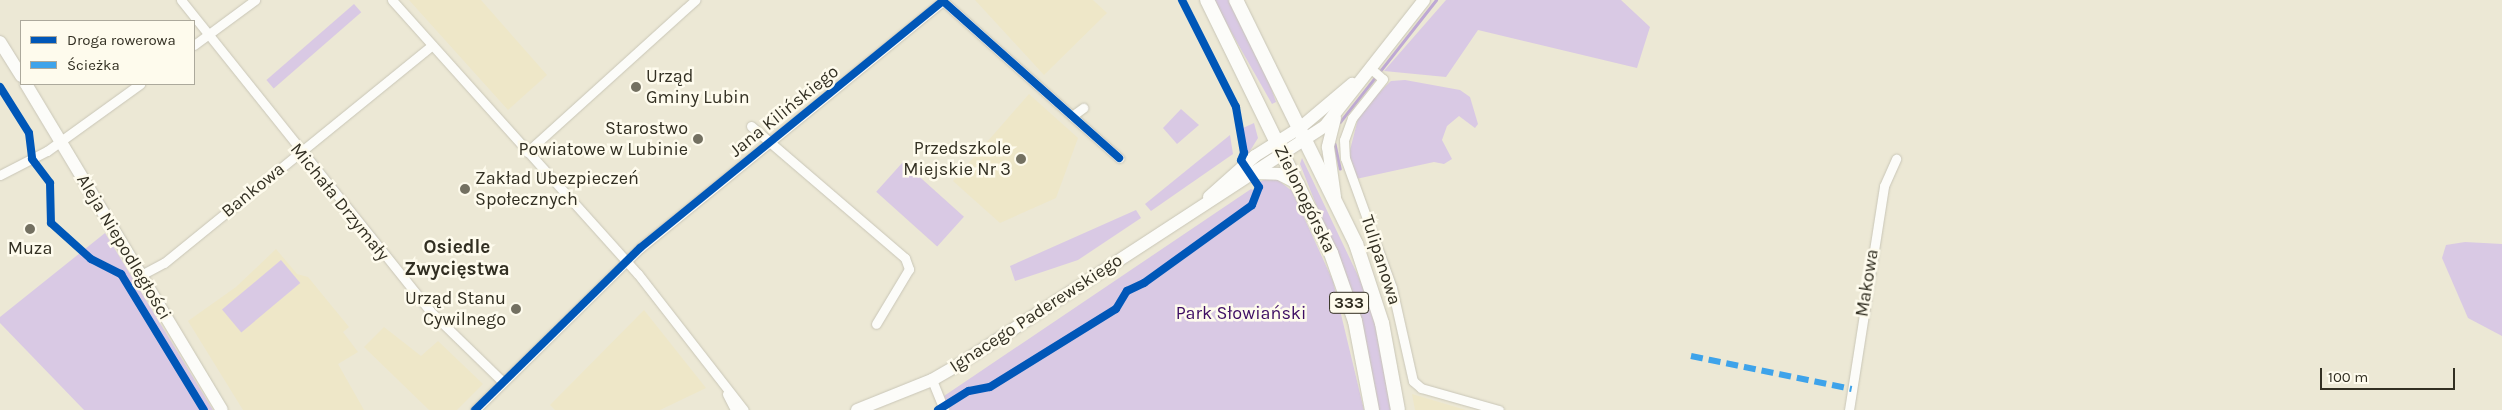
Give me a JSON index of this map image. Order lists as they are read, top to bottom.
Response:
{
  "streets": {
    "main road": ["Zielonogórska", "333"],
    "street": [
      "Jana Kilińskiego",
      "Bankowa",
      "Michała Drzymały",
      "Aleja Niepodległości",
      "Tulipanowa",
      "Makowa",
      "Ignacego Paderewskiego"
    ]
  },
  "crossings": [
    ["Jana Kilińskiego", "Michała Drzymały"],
    ["Bankowa", "Michała Drzymały"],
    ["Bankowa", "Aleja Niepodległości"]
  ],
  "districts": ["Osiedle Zwycięstwa"],
  "parks": ["Park Słowiański"],
  "places": [
    "Urząd Gminy Lubin",
    "Starostwo Powiatowe w Lubinie",
    "Przedszkole Miejskie Nr 3",
    "Zakład Ubezpieczeń Społecznych",
    "Muza",
    "Urząd Stanu Cywilnego"
  ],
  "legend": ["Droga rowerowa", "Ścieżka"],
  "scale_bar": "100 m"
}
